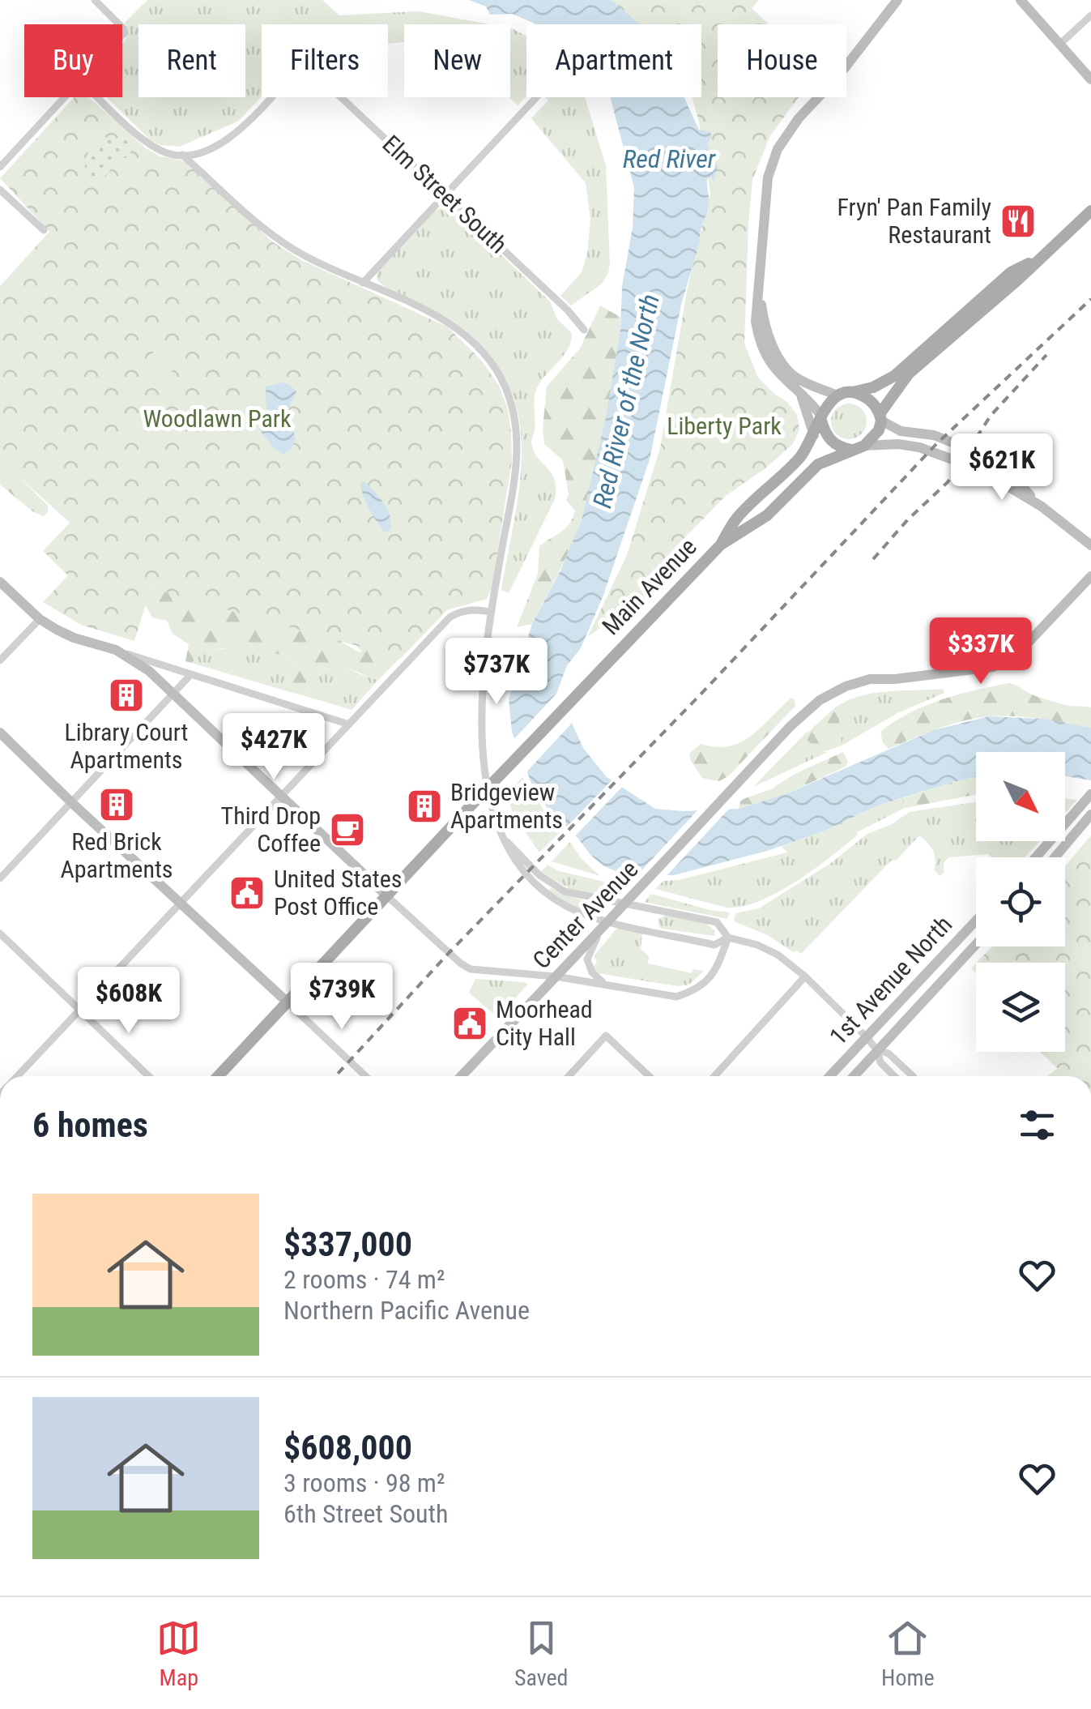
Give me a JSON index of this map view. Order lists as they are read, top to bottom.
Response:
{
  "streets": {
    "main road": ["Main Avenue"],
    "street": ["Elm Street South", "Center Avenue", "1st Avenue North"]
  },
  "water": ["Red River", "Red River of the North"],
  "parks": ["Woodlawn Park", "Liberty Park"],
  "places": {
    "restaurant": ["Fryn' Pan Family Restaurant"],
    "building": ["Library Court Apartments", "Red Brick Apartments", "Bridgeview Apartments"],
    "cafe": ["Third Drop Coffee"],
    "public building": ["United States Post Office", "Moorhead City Hall"]
  },
  "north": "bottom right",
  "page": {
    "chip": [
      "Buy",
      "Rent",
      "Filters",
      "New",
      "Apartment",
      "House"
    ],
    "price": [
      "$621K",
      "$337K",
      "$737K",
      "$427K",
      "$739K",
      "$608K"
    ],
    "heading": "6 homes",
    "list": [
      {
        "name": "$337,000",
        "note": "2 rooms · 74 m² · Northern Pacific Avenue"
      },
      {
        "name": "$608,000",
        "note": "3 rooms · 98 m² · 6th Street South"
      }
    ],
    "tabs": ["Map", "Saved", "Home"]
  }
}
